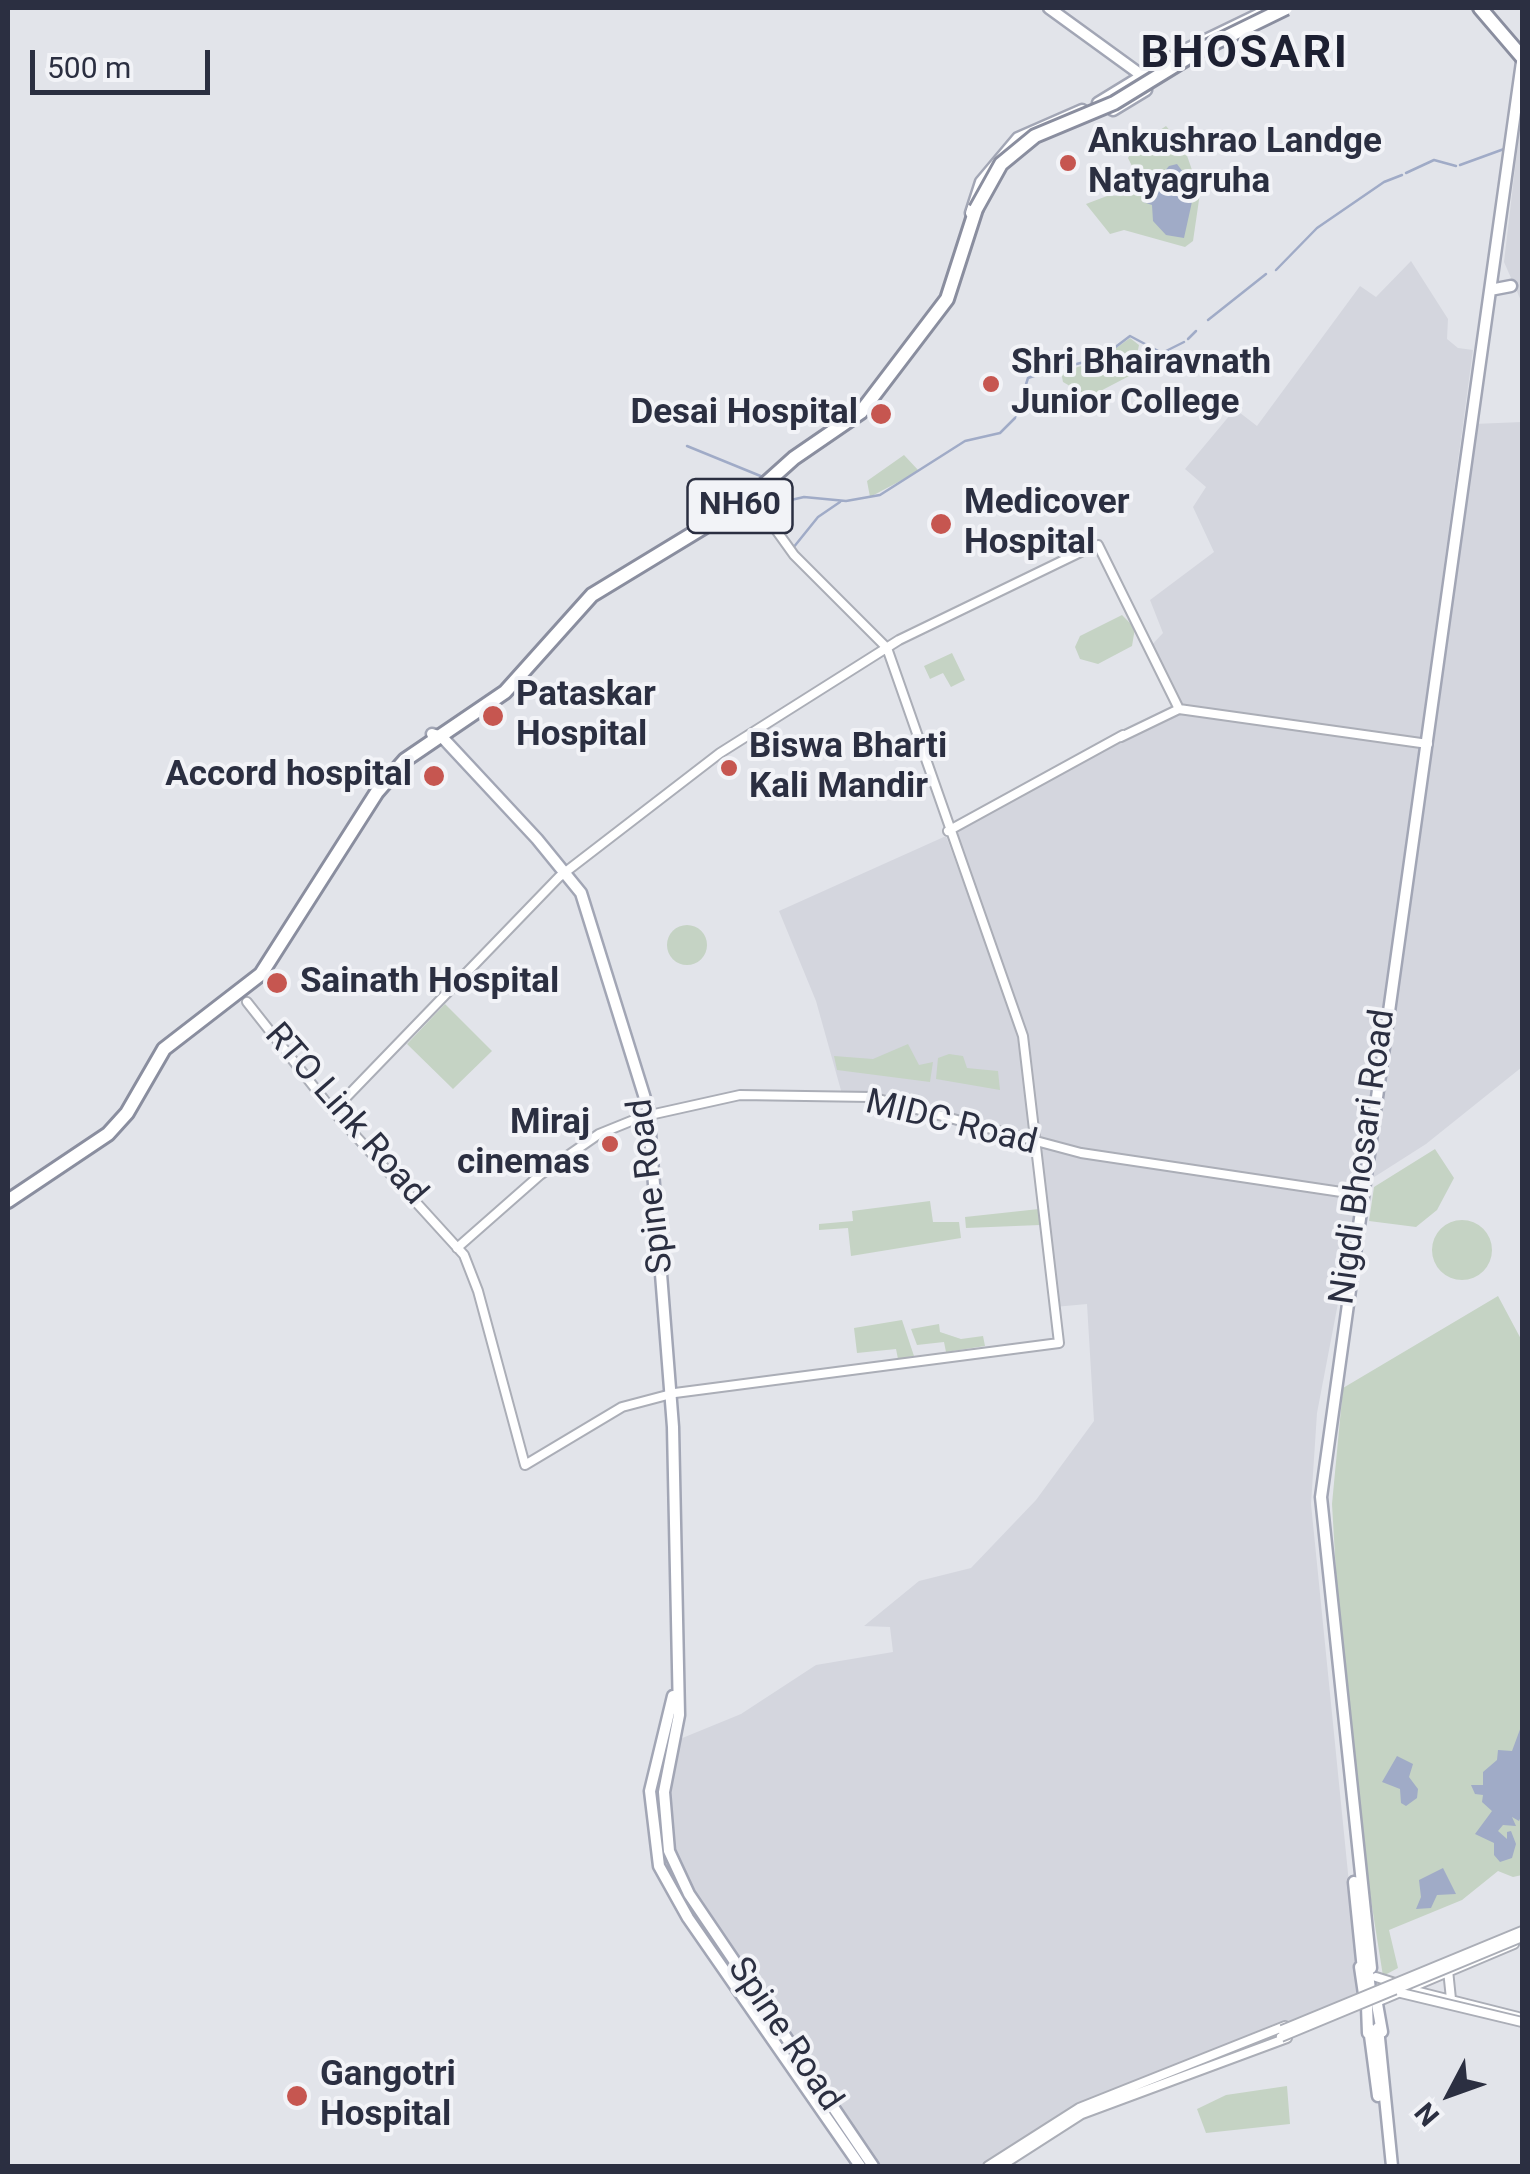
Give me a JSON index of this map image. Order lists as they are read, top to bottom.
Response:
{
  "streets": {
    "highway": ["NH60"],
    "main road": [
      "RTO Link Road",
      "MIDC Road",
      "Nigdi Bhosari Road",
      "Spine Road"
    ]
  },
  "crossings": [
    ["NH60", "RTO Link Road"],
    ["NH60", "Spine Road"],
    ["RTO Link Road", "MIDC Road"],
    ["RTO Link Road", "Spine Road"],
    ["MIDC Road", "Nigdi Bhosari Road"],
    ["MIDC Road", "Spine Road"]
  ],
  "districts": ["BHOSARI"],
  "places": [
    "Ankushrao Landge Natyagruha",
    "Shri Bhairavnath Junior College",
    "Desai Hospital",
    "Medicover Hospital",
    "Pataskar Hospital",
    "Biswa Bharti Kali Mandir",
    "Accord hospital",
    "Sainath Hospital",
    "Miraj cinemas",
    "Gangotri Hospital"
  ],
  "scale_bar": "500 m",
  "north": "bottom left"
}
